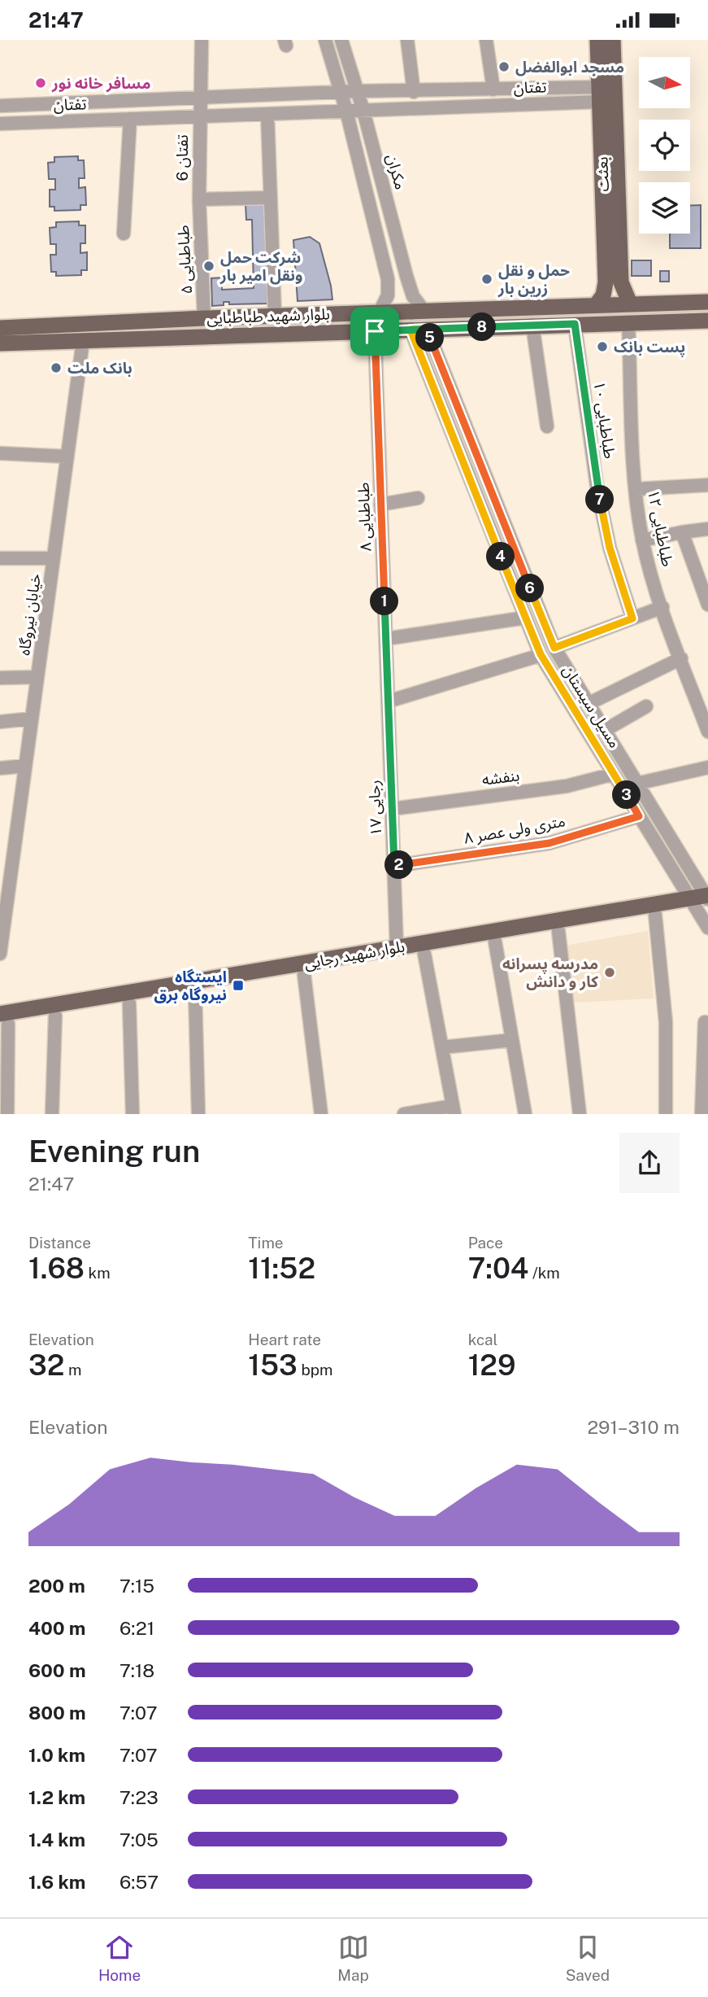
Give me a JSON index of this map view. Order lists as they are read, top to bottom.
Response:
{
  "streets": {
    "main road": ["بعثت", "بلوار شهید طباطبایی", "بلوار شهید رجایی"],
    "street": [
      "تفتان",
      "تفتان 6",
      "مکران",
      "طباطبایی ۵",
      "طباطبایی ۱۰",
      "طباطبایی ۸",
      "طباطبایی ۱۲",
      "خیابان نیروگاه",
      "مسیل سیستان",
      "بنفشه",
      "رجایی ۱۷",
      "۸ متری ولی عصر"
    ]
  },
  "crossings": [
    ["تفتان", "تفتان 6"],
    ["تفتان", "مکران"],
    ["تفتان", "بعثت"],
    ["تفتان 6", "طباطبایی ۵"],
    ["مکران", "بلوار شهید طباطبایی"],
    ["بعثت", "بلوار شهید طباطبایی"],
    ["طباطبایی ۵", "بلوار شهید طباطبایی"],
    ["بلوار شهید طباطبایی", "طباطبایی ۱۰"],
    ["بلوار شهید طباطبایی", "طباطبایی ۸"],
    ["بلوار شهید طباطبایی", "طباطبایی ۱۲"],
    ["بلوار شهید طباطبایی", "خیابان نیروگاه"],
    ["بلوار شهید طباطبایی", "مسیل سیستان"],
    ["طباطبایی ۸", "رجایی ۱۷"],
    ["مسیل سیستان", "بنفشه"],
    ["مسیل سیستان", "۸ متری ولی عصر"],
    ["مسیل سیستان", "بلوار شهید رجایی"],
    ["بنفشه", "رجایی ۱۷"],
    ["رجایی ۱۷", "۸ متری ولی عصر"],
    ["رجایی ۱۷", "بلوار شهید رجایی"]
  ],
  "places": {
    "other": [
      "مسجد ابوالفضل",
      "مسافر خانه نور",
      "شرکت حمل ونقل امیر بار",
      "حمل و نقل زرین بار",
      "پست بانک",
      "بانک ملت",
      "مدرسه پسرانه کار و دانش"
    ],
    "transit": ["ایستگاه نیروگاه برق"]
  },
  "north": "right",
  "page": {
    "status": "21:47",
    "pins": [
      "8",
      "5",
      "7",
      "4",
      "6",
      "1",
      "3",
      "2"
    ],
    "heading": ["Evening run", "21:47"],
    "stats": [
      ["Distance", "1.68 km"],
      ["Time", "11:52"],
      ["Pace", "7:04 /km"],
      ["Elevation", "32 m"],
      ["Heart rate", "153 bpm"],
      ["kcal", "129"]
    ],
    "chart": ["Elevation", "291–310 m"],
    "list": [
      {
        "name": "200 m",
        "note": "7:15"
      },
      {
        "name": "400 m",
        "note": "6:21"
      },
      {
        "name": "600 m",
        "note": "7:18"
      },
      {
        "name": "800 m",
        "note": "7:07"
      },
      {
        "name": "1.0 km",
        "note": "7:07"
      },
      {
        "name": "1.2 km",
        "note": "7:23"
      },
      {
        "name": "1.4 km",
        "note": "7:05"
      },
      {
        "name": "1.6 km",
        "note": "6:57"
      }
    ],
    "tabs": ["Home", "Map", "Saved"]
  }
}
